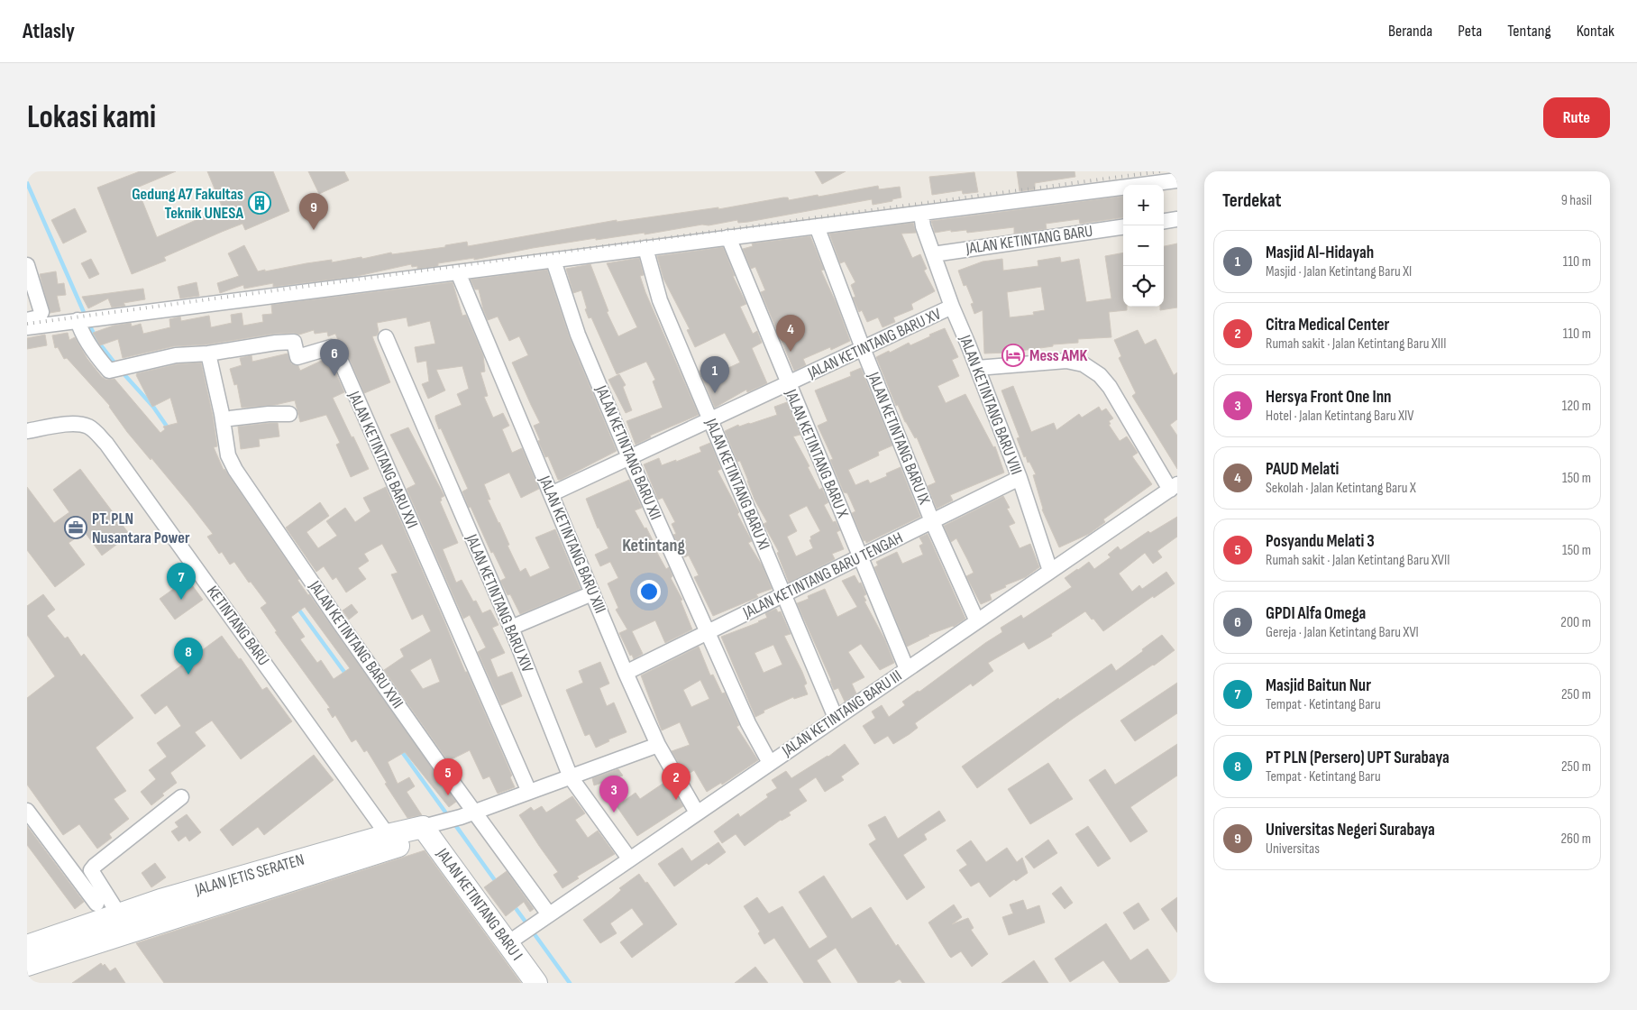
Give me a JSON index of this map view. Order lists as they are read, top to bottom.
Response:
{
  "streets": {
    "street": [
      "JALAN KETINTANG BARU",
      "JALAN KETINTANG BARU XV",
      "JALAN KETINTANG BARU VIII",
      "JALAN KETINTANG BARU IX",
      "JALAN KETINTANG BARU XII",
      "JALAN KETINTANG BARU X",
      "JALAN KETINTANG BARU XVI",
      "JALAN KETINTANG BARU XI",
      "JALAN KETINTANG BARU XIII",
      "JALAN KETINTANG BARU TENGAH",
      "JALAN KETINTANG BARU XIV",
      "KETINTANG BARU",
      "JALAN KETINTANG BARU XVII",
      "JALAN KETINTANG BARU III",
      "JALAN JETIS SERATEN",
      "JALAN KETINTANG BARU I"
    ]
  },
  "crossings": [
    ["JALAN KETINTANG BARU", "JALAN KETINTANG BARU VIII"],
    ["JALAN KETINTANG BARU XV", "JALAN KETINTANG BARU VIII"],
    ["JALAN KETINTANG BARU XV", "JALAN KETINTANG BARU IX"],
    ["JALAN KETINTANG BARU XV", "JALAN KETINTANG BARU XII"],
    ["JALAN KETINTANG BARU XV", "JALAN KETINTANG BARU X"],
    ["JALAN KETINTANG BARU XV", "JALAN KETINTANG BARU XI"],
    ["JALAN KETINTANG BARU XV", "JALAN KETINTANG BARU XIII"],
    ["JALAN KETINTANG BARU VIII", "JALAN KETINTANG BARU TENGAH"],
    ["JALAN KETINTANG BARU VIII", "JALAN KETINTANG BARU III"],
    ["JALAN KETINTANG BARU IX", "JALAN KETINTANG BARU TENGAH"],
    ["JALAN KETINTANG BARU IX", "JALAN KETINTANG BARU III"],
    ["JALAN KETINTANG BARU XII", "JALAN KETINTANG BARU TENGAH"],
    ["JALAN KETINTANG BARU XII", "JALAN KETINTANG BARU III"],
    ["JALAN KETINTANG BARU X", "JALAN KETINTANG BARU TENGAH"],
    ["JALAN KETINTANG BARU X", "JALAN KETINTANG BARU III"],
    ["JALAN KETINTANG BARU XVI", "JALAN KETINTANG BARU XVII"],
    ["JALAN KETINTANG BARU XVI", "JALAN JETIS SERATEN"],
    ["JALAN KETINTANG BARU XI", "JALAN KETINTANG BARU TENGAH"],
    ["JALAN KETINTANG BARU XI", "JALAN KETINTANG BARU III"],
    ["JALAN KETINTANG BARU XIII", "JALAN KETINTANG BARU TENGAH"],
    ["JALAN KETINTANG BARU XIII", "JALAN KETINTANG BARU III"],
    ["JALAN KETINTANG BARU XIII", "JALAN JETIS SERATEN"],
    ["JALAN KETINTANG BARU XIV", "JALAN KETINTANG BARU III"],
    ["JALAN KETINTANG BARU XIV", "JALAN JETIS SERATEN"],
    ["KETINTANG BARU", "JALAN JETIS SERATEN"],
    ["JALAN KETINTANG BARU XVII", "JALAN KETINTANG BARU III"],
    ["JALAN KETINTANG BARU XVII", "JALAN JETIS SERATEN"],
    ["JALAN KETINTANG BARU III", "JALAN KETINTANG BARU I"],
    ["JALAN JETIS SERATEN", "JALAN KETINTANG BARU I"]
  ],
  "districts": ["Ketintang"],
  "places": {
    "building": ["Gedung A7 Fakultas Teknik UNESA"],
    "hotel": ["Mess AMK"],
    "office": ["PT. PLN Nusantara Power"]
  },
  "page": {
    "header": "Atlasly",
    "nav": [
      "Beranda",
      "Peta",
      "Tentang",
      "Kontak"
    ],
    "buttons": "Rute",
    "title": "Lokasi kami",
    "heading": ["Terdekat", "9 hasil"],
    "map_buttons": ["+", "−"],
    "pins": [
      "9",
      "4",
      "6",
      "1",
      "7",
      "8",
      "5",
      "2",
      "3"
    ],
    "list": [
      {
        "mark": "1",
        "name": "Masjid Al-Hidayah",
        "note": "Masjid · Jalan Ketintang Baru XI",
        "value": "110 m"
      },
      {
        "mark": "2",
        "name": "Citra Medical Center",
        "note": "Rumah sakit · Jalan Ketintang Baru XIII",
        "value": "110 m"
      },
      {
        "mark": "3",
        "name": "Hersya Front One Inn",
        "note": "Hotel · Jalan Ketintang Baru XIV",
        "value": "120 m"
      },
      {
        "mark": "4",
        "name": "PAUD Melati",
        "note": "Sekolah · Jalan Ketintang Baru X",
        "value": "150 m"
      },
      {
        "mark": "5",
        "name": "Posyandu Melati 3",
        "note": "Rumah sakit · Jalan Ketintang Baru XVII",
        "value": "150 m"
      },
      {
        "mark": "6",
        "name": "GPDI Alfa Omega",
        "note": "Gereja · Jalan Ketintang Baru XVI",
        "value": "200 m"
      },
      {
        "mark": "7",
        "name": "Masjid Baitun Nur",
        "note": "Tempat · Ketintang Baru",
        "value": "250 m"
      },
      {
        "mark": "8",
        "name": "PT PLN (Persero) UPT Surabaya",
        "note": "Tempat · Ketintang Baru",
        "value": "250 m"
      },
      {
        "mark": "9",
        "name": "Universitas Negeri Surabaya",
        "note": "Universitas",
        "value": "260 m"
      }
    ]
  }
}
